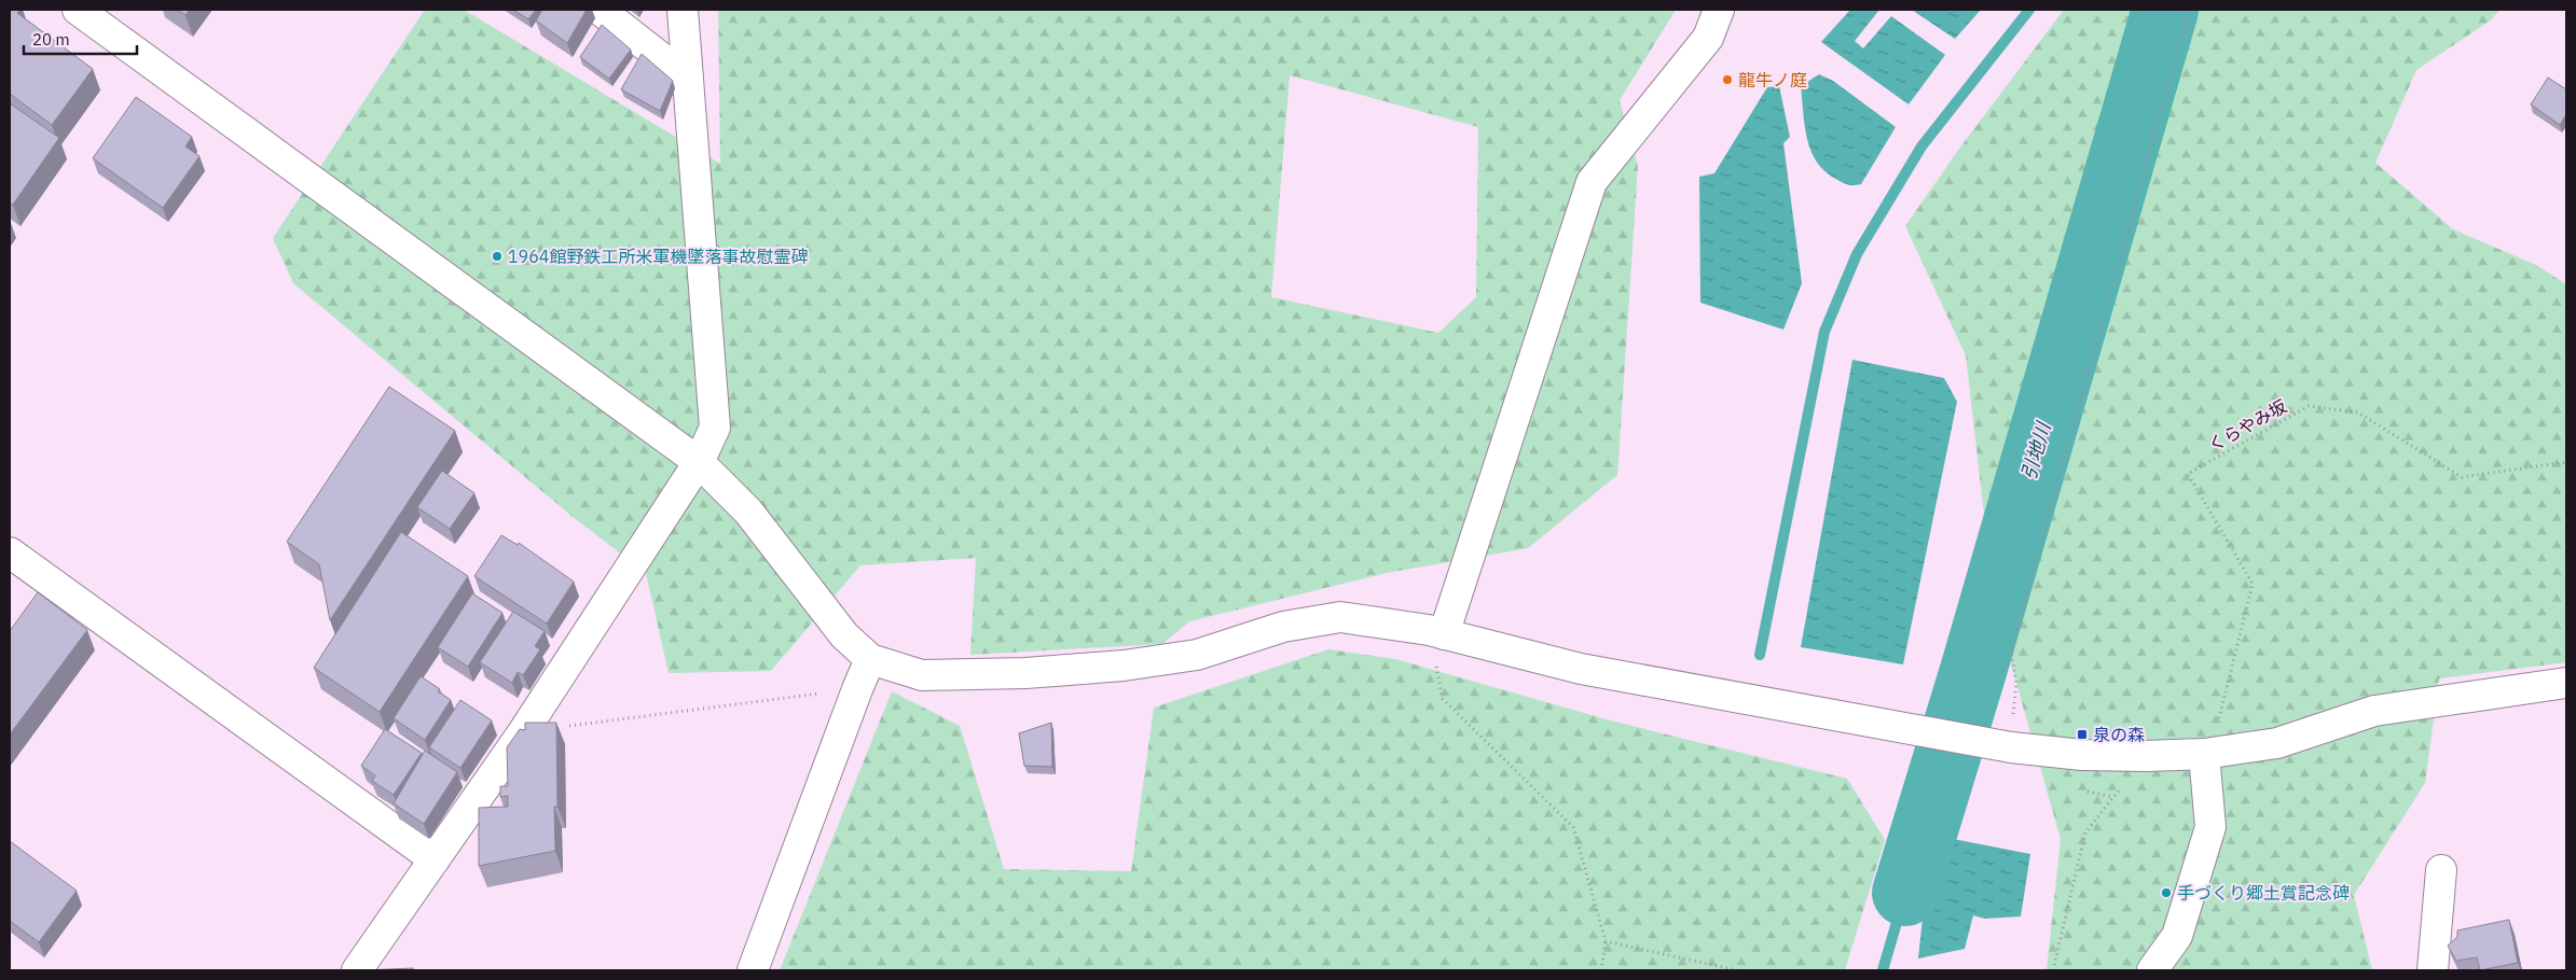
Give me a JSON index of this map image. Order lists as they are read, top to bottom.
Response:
{
  "streets": {
    "path": ["くらやみ坂"]
  },
  "water": ["引地川"],
  "places": {
    "other": ["龍牛ノ庭", "1964館野鉄工所米軍機墜落事故慰霊碑", "手づくり郷土賞記念碑"],
    "transit": ["泉の森"]
  },
  "scale_bar": "20 m"
}
